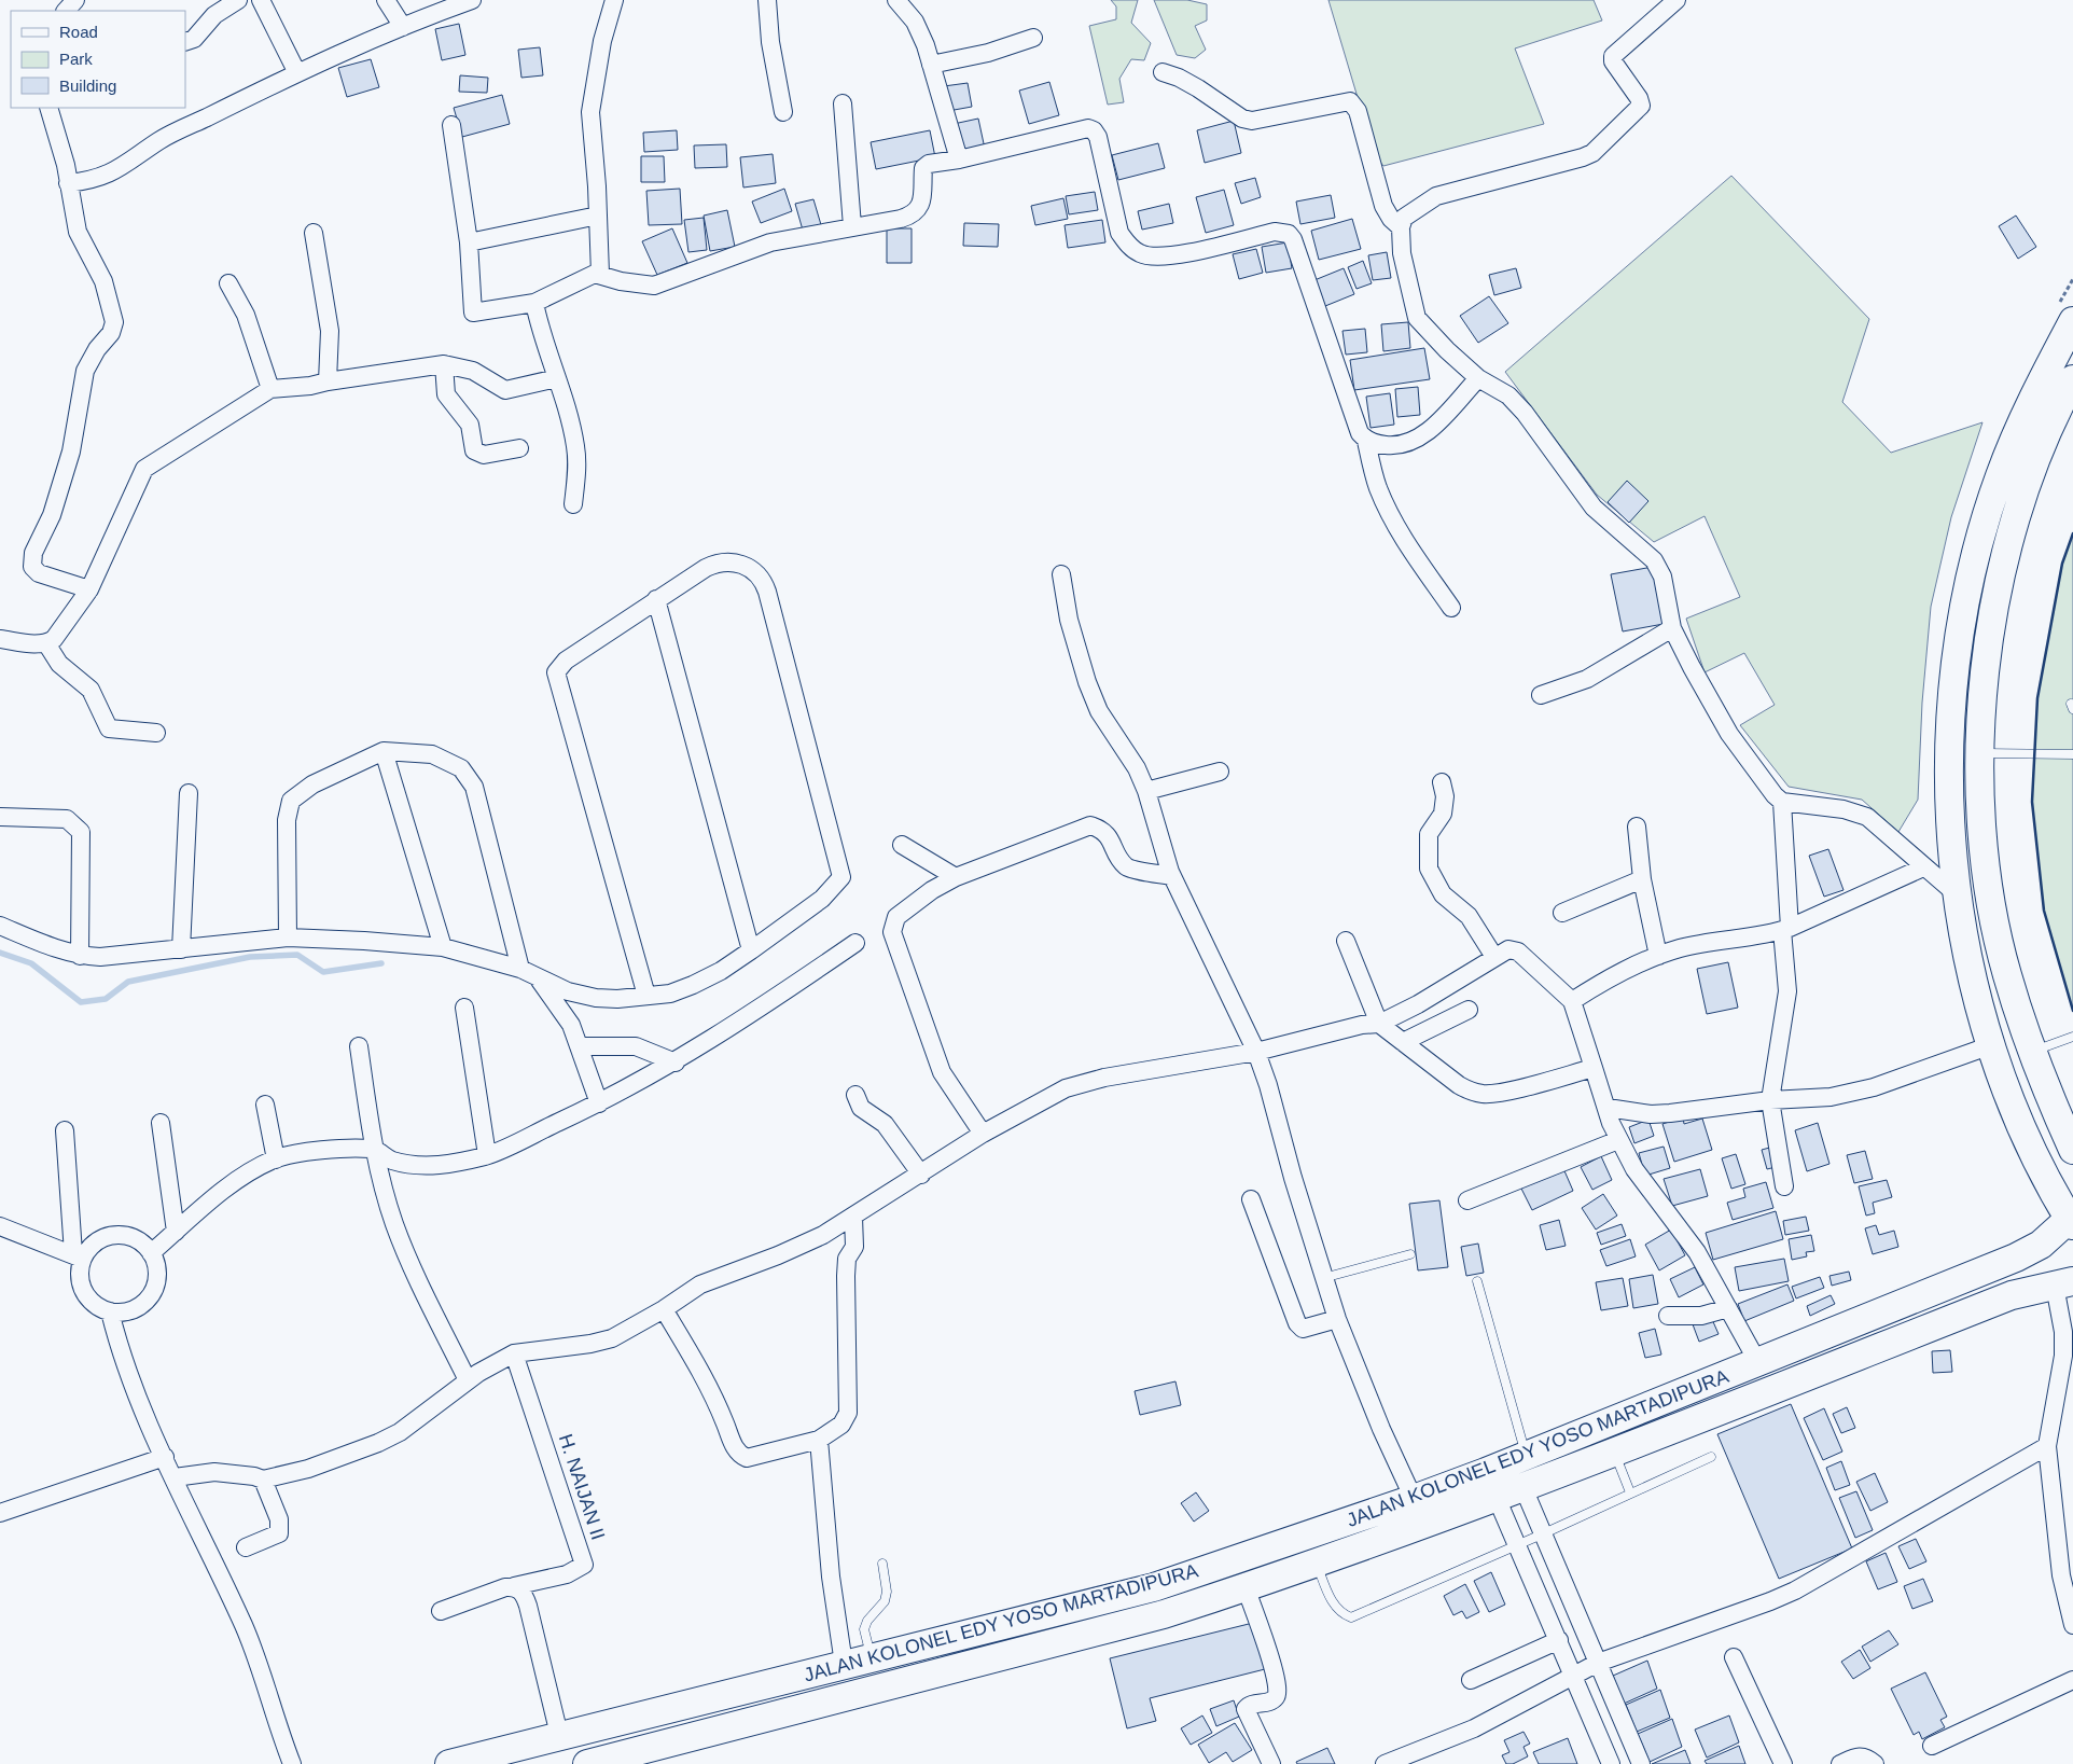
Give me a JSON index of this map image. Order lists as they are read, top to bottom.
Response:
{
  "streets": {
    "main road": ["JALAN KOLONEL EDY YOSO MARTADIPURA"],
    "street": ["H. NAIJAN II"]
  },
  "legend": ["Road", "Park", "Building"]
}
